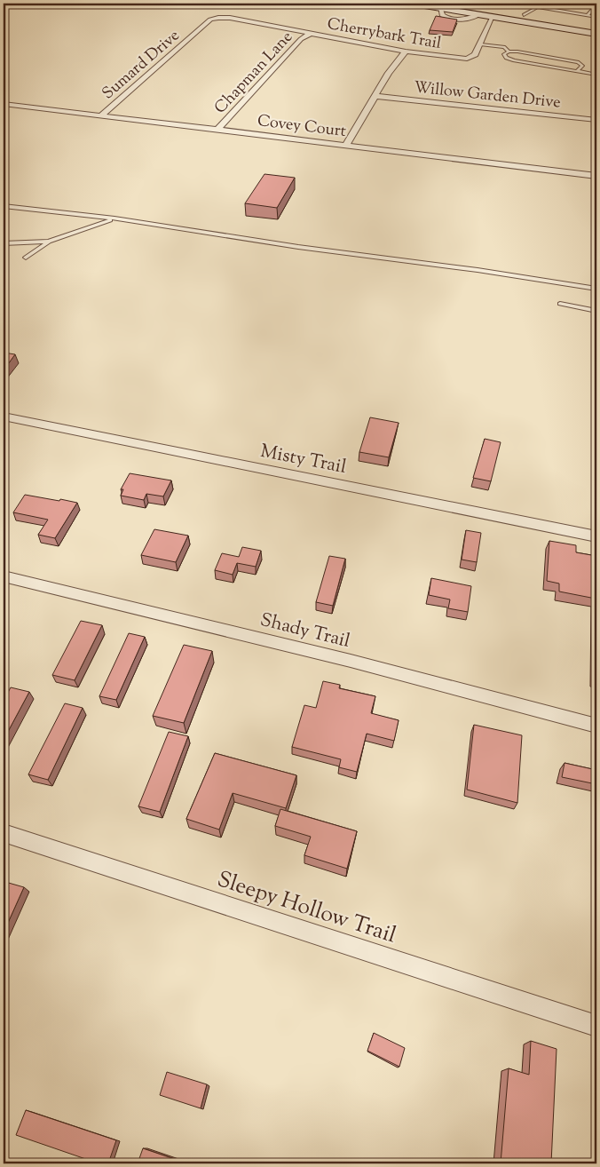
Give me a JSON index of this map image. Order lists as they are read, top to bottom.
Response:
{
  "streets": {
    "street": [
      "Cherrybark Trail",
      "Sumard Drive",
      "Chapman Lane",
      "Willow Garden Drive",
      "Covey Court",
      "Misty Trail",
      "Shady Trail",
      "Sleepy Hollow Trail"
    ]
  },
  "crossings": [
    ["Cherrybark Trail", "Sumard Drive"],
    ["Cherrybark Trail", "Chapman Lane"],
    ["Sumard Drive", "Covey Court"],
    ["Chapman Lane", "Covey Court"]
  ]
}
